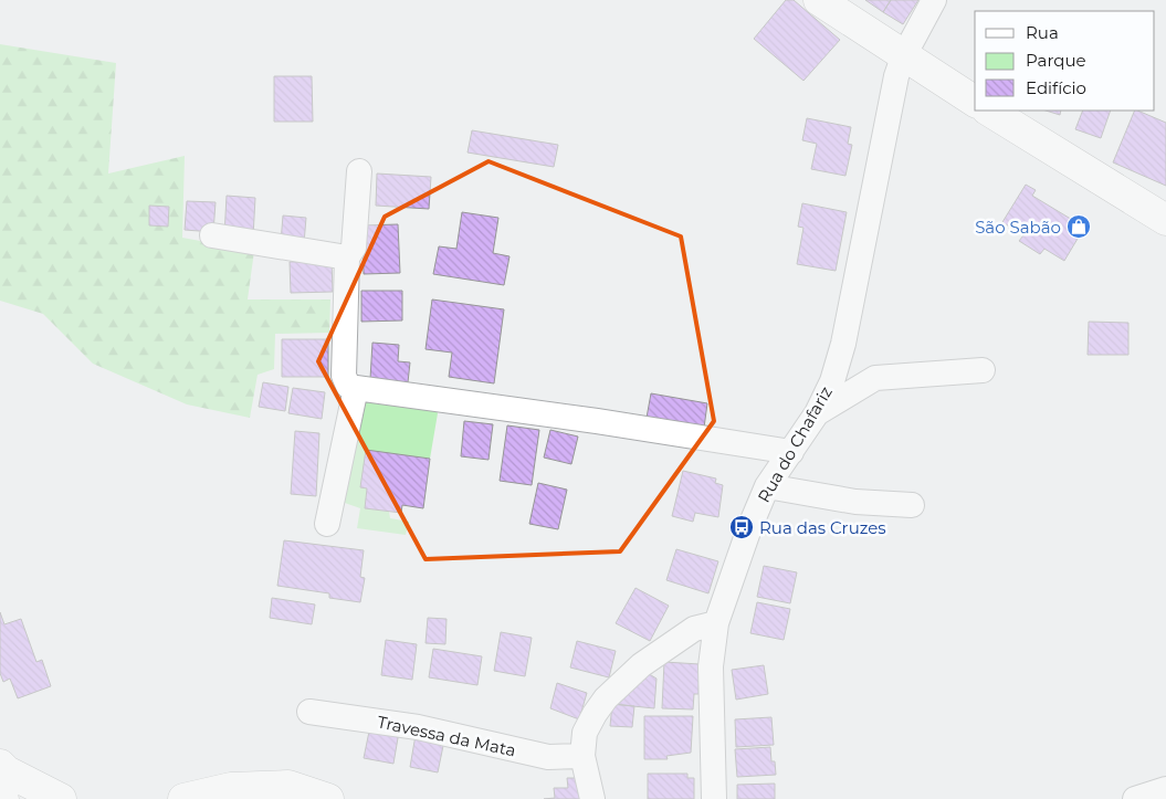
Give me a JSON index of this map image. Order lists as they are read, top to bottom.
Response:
{
  "streets": {
    "street": ["Rua do Chafariz", "Travessa da Mata"]
  },
  "places": {
    "shop": ["São Sabão"],
    "bus stop": ["Rua das Cruzes"]
  },
  "legend": ["Rua", "Parque", "Edifício"]
}
